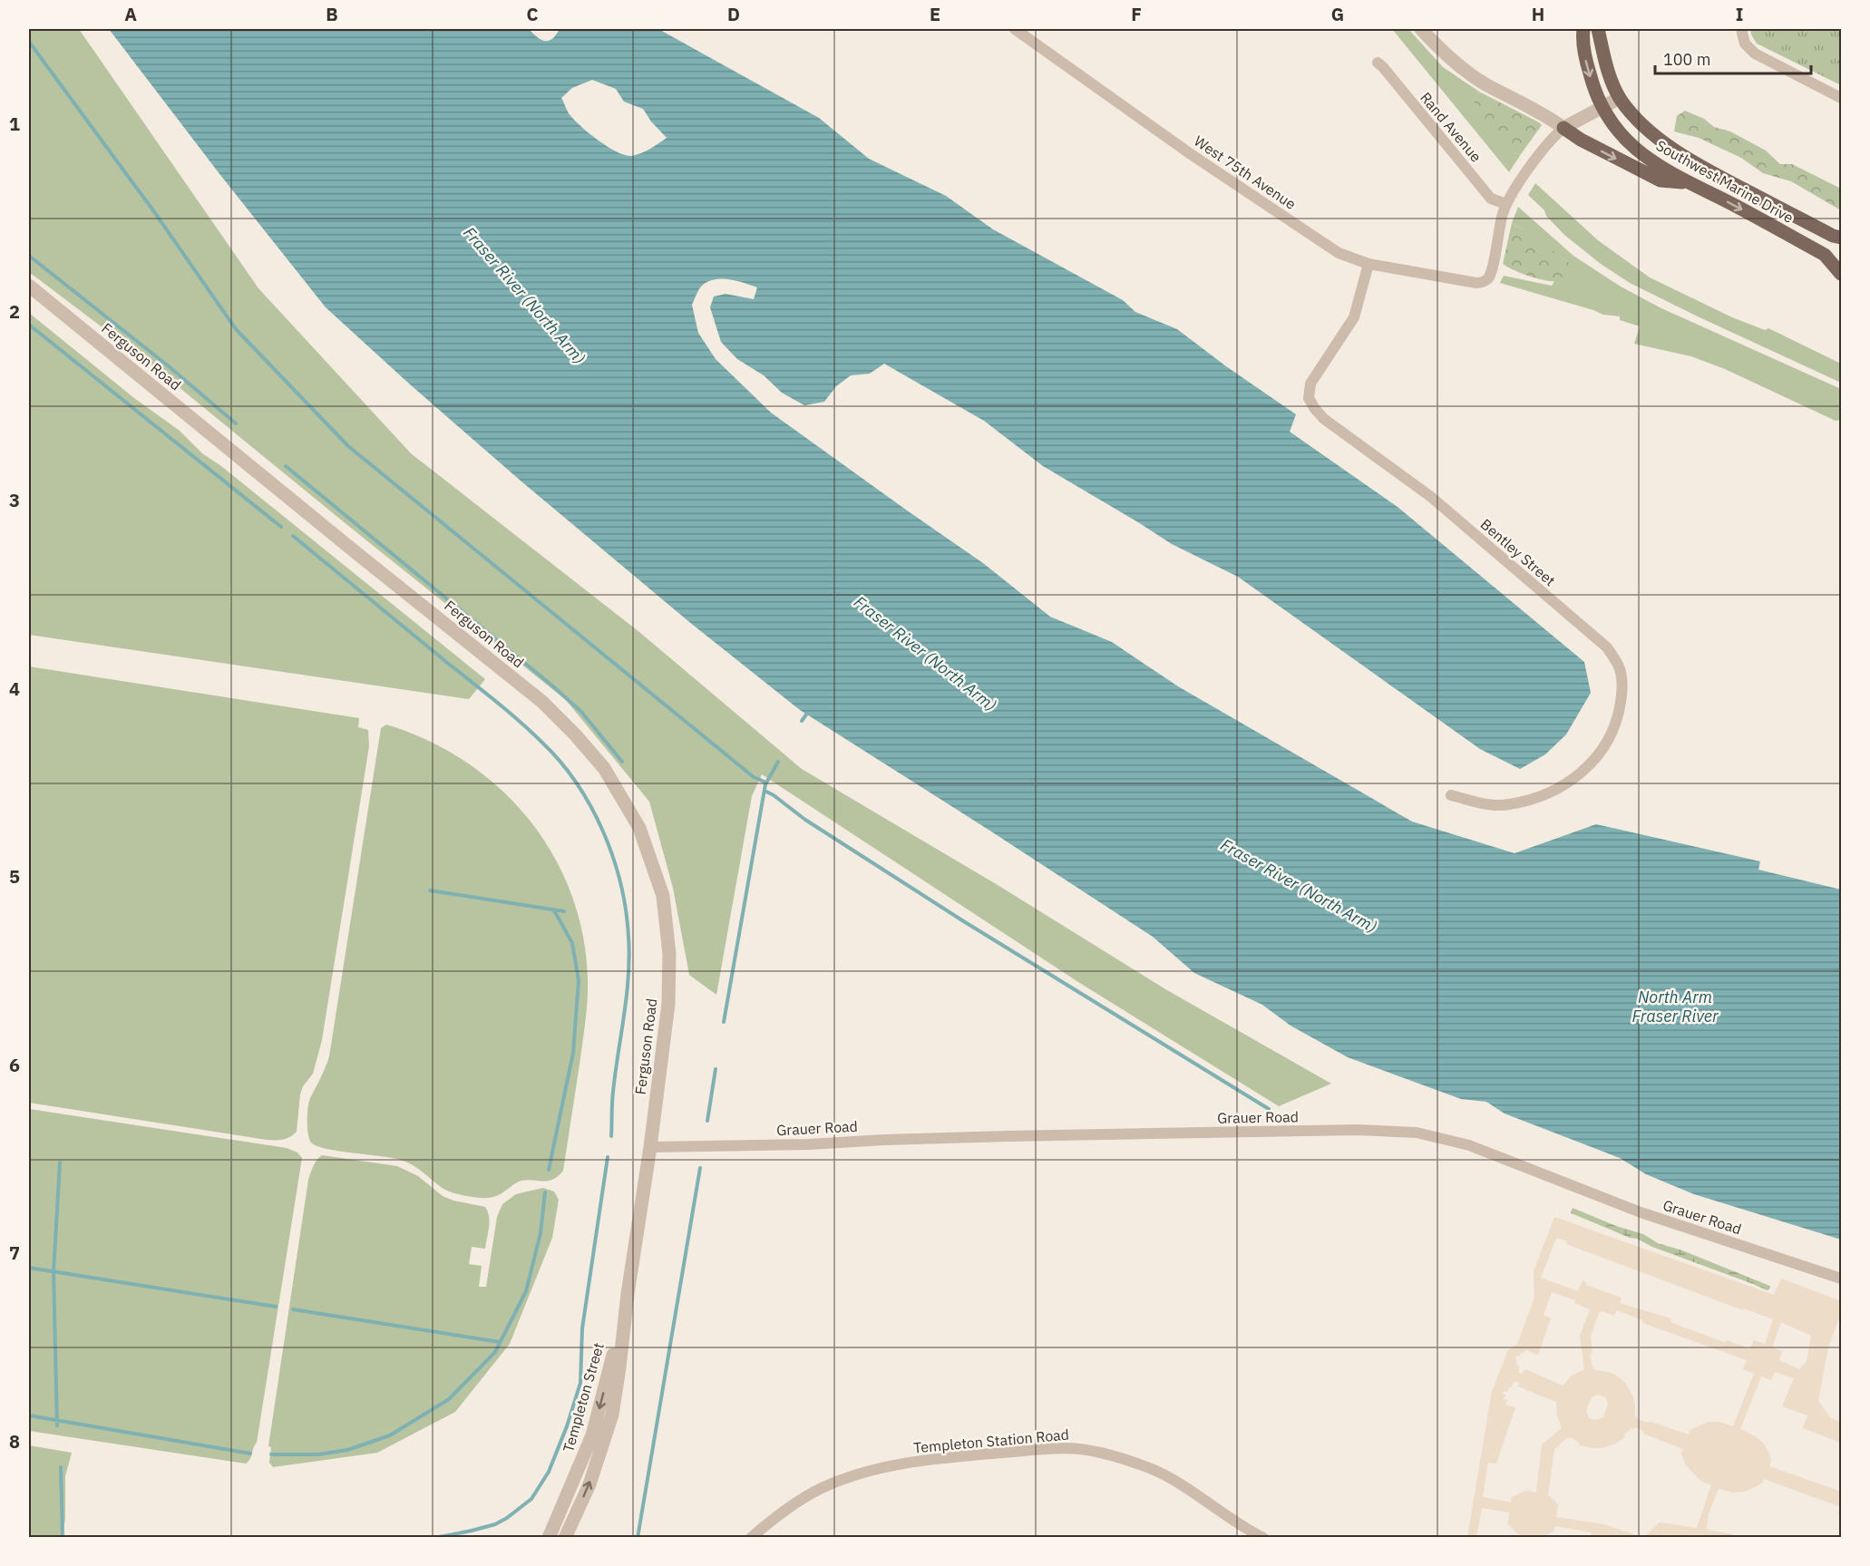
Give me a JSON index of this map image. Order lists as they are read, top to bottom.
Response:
{
  "streets": {
    "main road": ["Southwest Marine Drive"],
    "street": [
      "Rand Avenue",
      "West 75th Avenue",
      "Ferguson Road",
      "Bentley Street",
      "Grauer Road",
      "Templeton Street",
      "Templeton Station Road"
    ]
  },
  "crossings": [
    ["Rand Avenue", "West 75th Avenue"],
    ["West 75th Avenue", "Bentley Street"],
    ["Ferguson Road", "Grauer Road"],
    ["Ferguson Road", "Templeton Street"],
    ["Grauer Road", "Templeton Street"]
  ],
  "water": ["Fraser River (North Arm)", "North Arm Fraser River"],
  "scale_bar": "100 m",
  "grid": {
    "columns": [
      "A",
      "B",
      "C",
      "D",
      "E",
      "F",
      "G",
      "H",
      "I"
    ],
    "rows": [
      "1",
      "2",
      "3",
      "4",
      "5",
      "6",
      "7",
      "8"
    ]
  }
}
